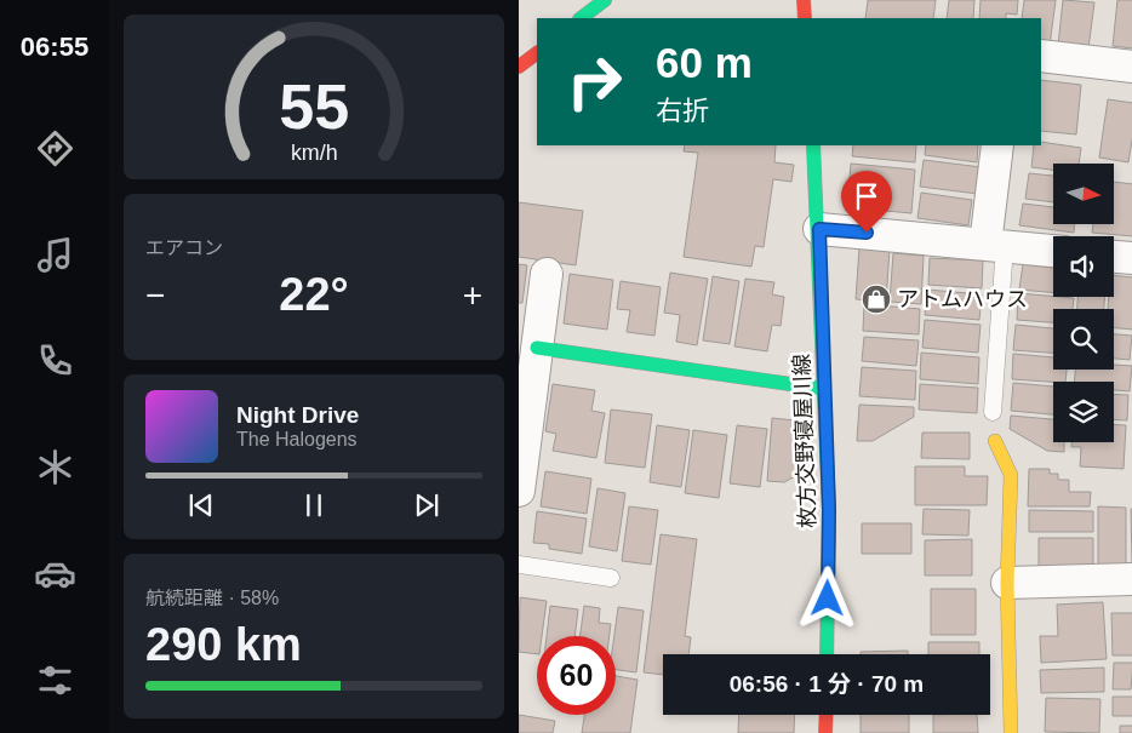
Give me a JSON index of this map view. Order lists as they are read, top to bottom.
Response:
{
  "streets": {
    "main road": ["枚方交野寝屋川線"]
  },
  "places": {
    "shop": ["アトムハウス"]
  },
  "north": "right",
  "page": {
    "tabs": "06:55",
    "turn": ["60 m", "右折"],
    "tile": [
      "エアコン",
      ["航続距離 · 58%", "290 km"]
    ],
    "heat": ["−", "22°", "+"],
    "song": ["Night Drive", "The Halogens"],
    "limit": "60",
    "trip": "06:56 · 1 分 · 70 m",
    "gauge": ["55", "km/h"]
  }
}
